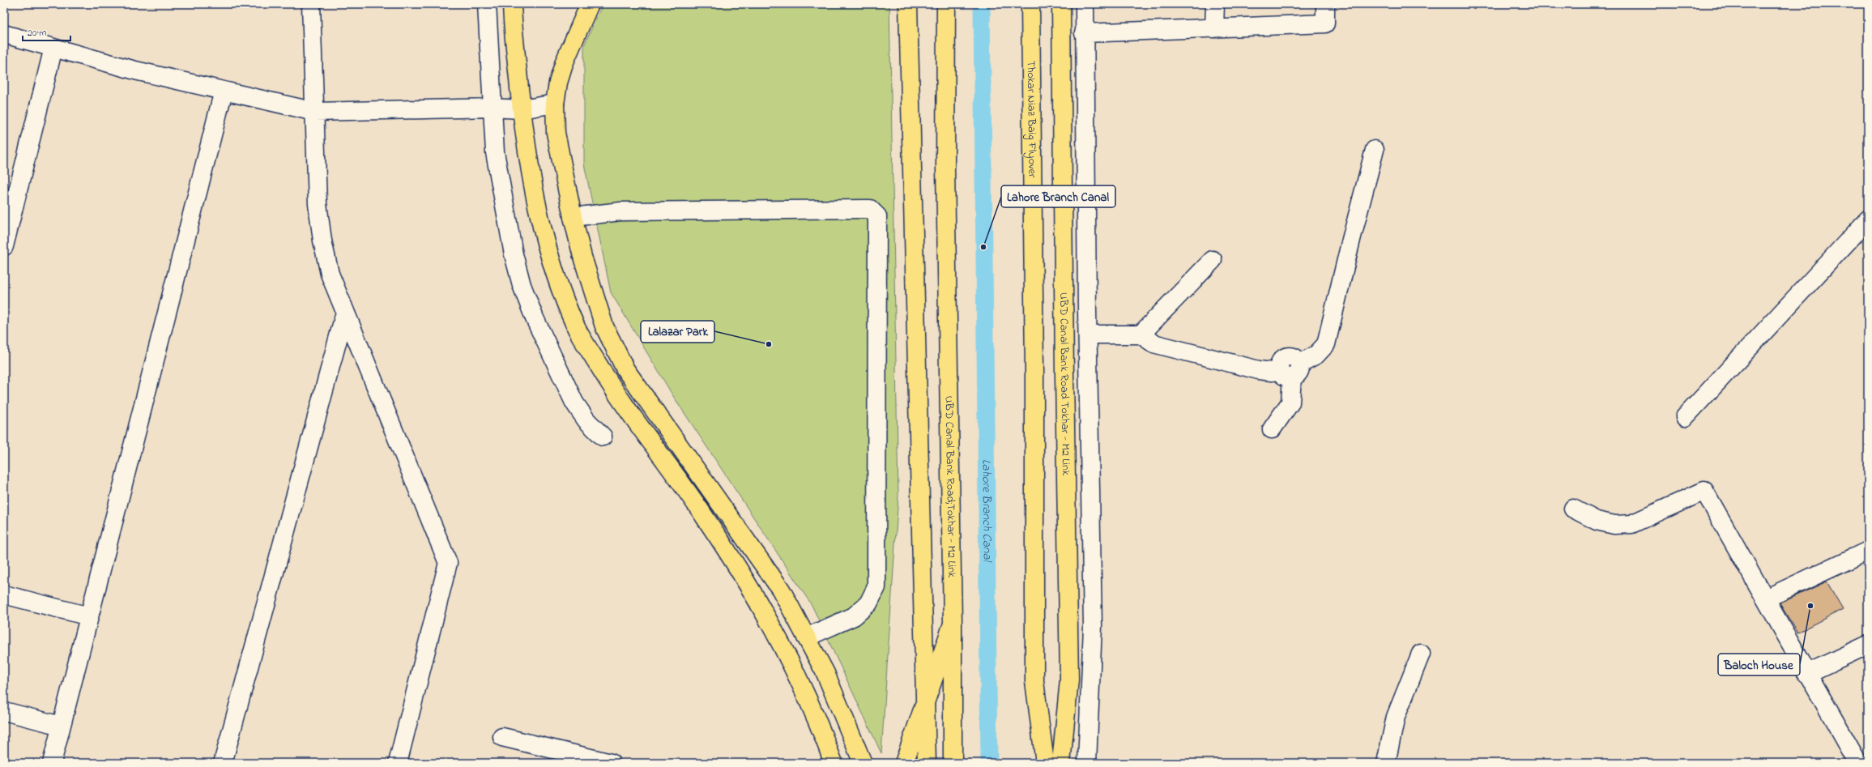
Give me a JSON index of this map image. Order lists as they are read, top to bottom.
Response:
{
  "streets": {
    "main road": ["Thokar Niaz Baig Flyover", "UBD Canal Bank Road Tokhar - M2 Link", "UBD Canal Bank Road;Tokhar - M2 Link"]
  },
  "water": ["Lahore Branch Canal"],
  "places": ["Lahore Branch Canal", "Lalazar Park", "Baloch House"],
  "scale_bar": "20 m"
}
